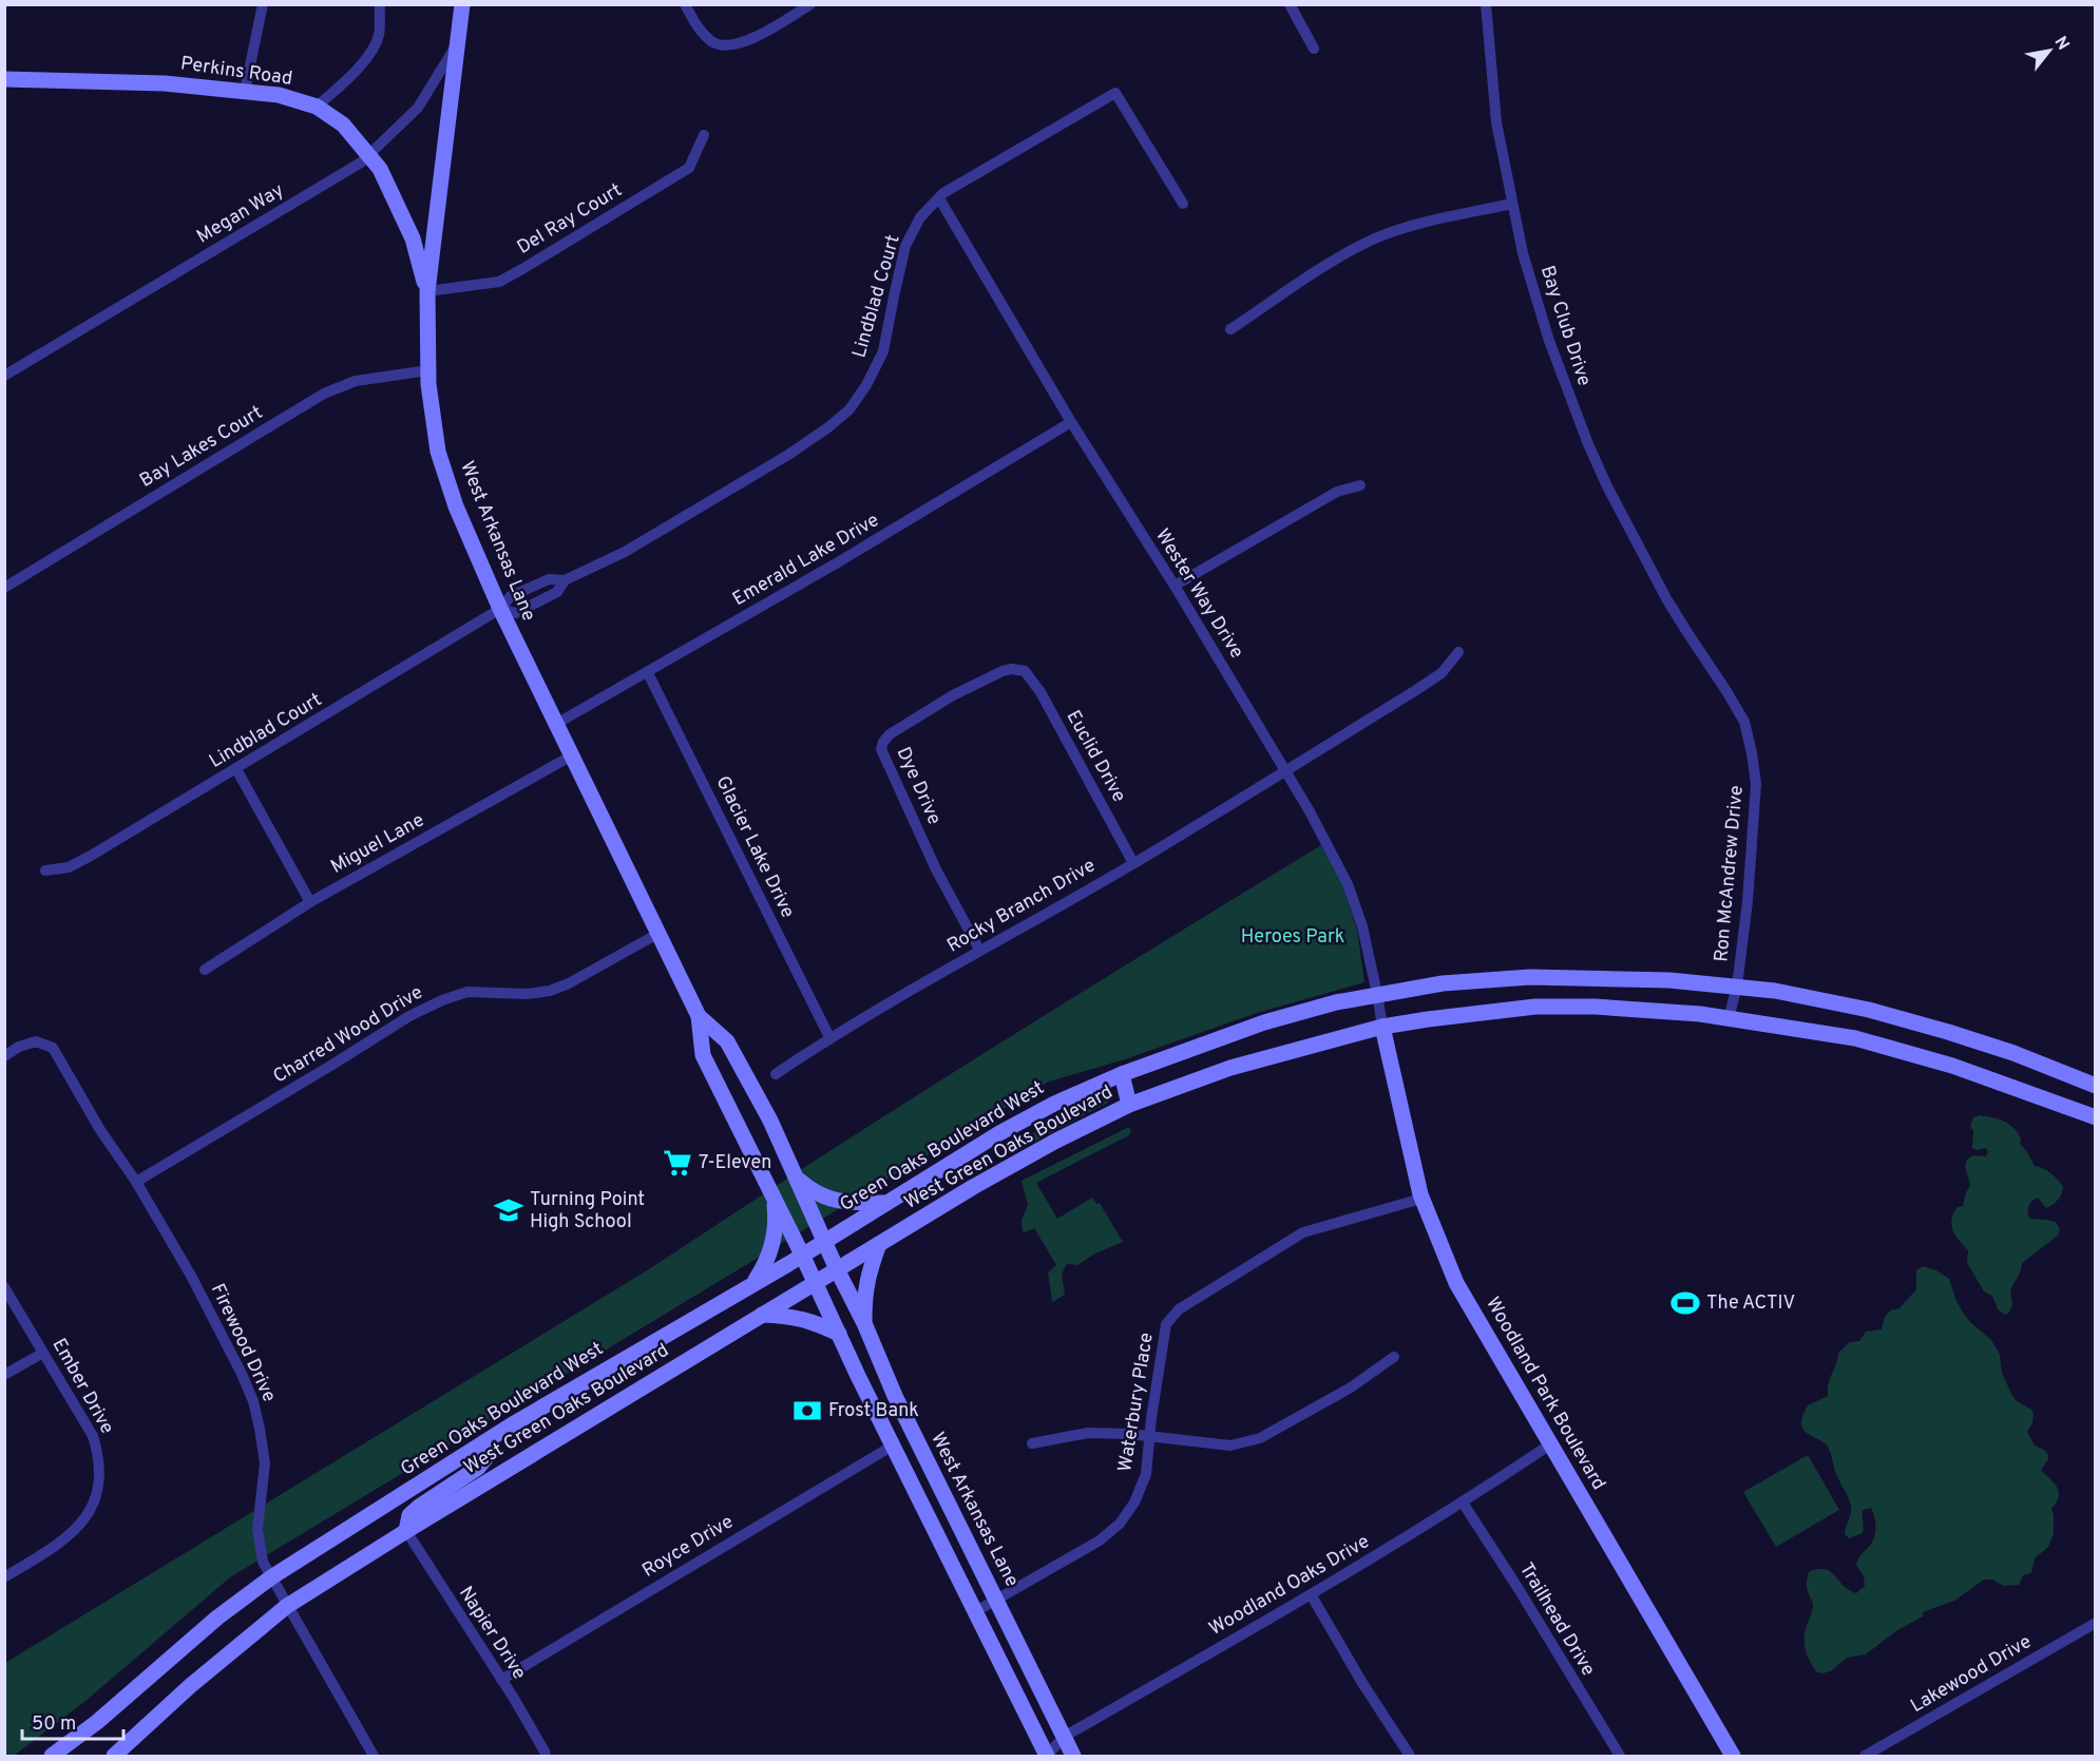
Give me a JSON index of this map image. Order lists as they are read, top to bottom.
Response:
{
  "streets": {
    "main road": [
      "Perkins Road",
      "West Arkansas Lane",
      "Green Oaks Boulevard West",
      "West Green Oaks Boulevard",
      "Woodland Park Boulevard"
    ],
    "street": [
      "Megan Way",
      "Del Ray Court",
      "Lindblad Court",
      "Bay Club Drive",
      "Bay Lakes Court",
      "Emerald Lake Drive",
      "Wester Way Drive",
      "Euclid Drive",
      "Dye Drive",
      "Miguel Lane",
      "Glacier Lake Drive",
      "Ron McAndrew Drive",
      "Rocky Branch Drive",
      "Charred Wood Drive",
      "Firewood Drive",
      "Ember Drive",
      "Waterbury Place",
      "Royce Drive",
      "Woodland Oaks Drive",
      "Trailhead Drive",
      "Napier Drive",
      "Lakewood Drive"
    ]
  },
  "crossings": [
    ["Perkins Road", "Megan Way"],
    ["Perkins Road", "Del Ray Court"],
    ["Perkins Road", "West Arkansas Lane"],
    ["Megan Way", "West Arkansas Lane"],
    ["Del Ray Court", "West Arkansas Lane"],
    ["Lindblad Court", "West Arkansas Lane"],
    ["Lindblad Court", "Wester Way Drive"],
    ["Bay Club Drive", "Ron McAndrew Drive"],
    ["Bay Lakes Court", "West Arkansas Lane"],
    ["West Arkansas Lane", "Emerald Lake Drive"],
    ["West Arkansas Lane", "Miguel Lane"],
    ["West Arkansas Lane", "Charred Wood Drive"],
    ["West Arkansas Lane", "Green Oaks Boulevard West"],
    ["West Arkansas Lane", "West Green Oaks Boulevard"],
    ["West Arkansas Lane", "Waterbury Place"],
    ["West Arkansas Lane", "Royce Drive"],
    ["West Arkansas Lane", "Woodland Oaks Drive"],
    ["Emerald Lake Drive", "Wester Way Drive"],
    ["Emerald Lake Drive", "Glacier Lake Drive"],
    ["Wester Way Drive", "Rocky Branch Drive"],
    ["Wester Way Drive", "Green Oaks Boulevard West"],
    ["Wester Way Drive", "West Green Oaks Boulevard"],
    ["Wester Way Drive", "Woodland Park Boulevard"],
    ["Euclid Drive", "Dye Drive"],
    ["Euclid Drive", "Rocky Branch Drive"],
    ["Dye Drive", "Rocky Branch Drive"],
    ["Glacier Lake Drive", "Rocky Branch Drive"],
    ["Ron McAndrew Drive", "Green Oaks Boulevard West"],
    ["Ron McAndrew Drive", "West Green Oaks Boulevard"],
    ["Charred Wood Drive", "Firewood Drive"],
    ["Green Oaks Boulevard West", "Firewood Drive"],
    ["West Green Oaks Boulevard", "Firewood Drive"],
    ["West Green Oaks Boulevard", "Woodland Park Boulevard"],
    ["West Green Oaks Boulevard", "Napier Drive"],
    ["Woodland Park Boulevard", "Waterbury Place"],
    ["Woodland Park Boulevard", "Woodland Oaks Drive"],
    ["Royce Drive", "Napier Drive"],
    ["Woodland Oaks Drive", "Trailhead Drive"]
  ],
  "parks": ["Heroes Park"],
  "places": {
    "supermarket": ["7-Eleven"],
    "school or university": ["Turning Point High School"],
    "sports": ["The ACTIV"],
    "bank": ["Frost Bank"]
  },
  "scale_bar": "50 m",
  "north": "top right"
}
